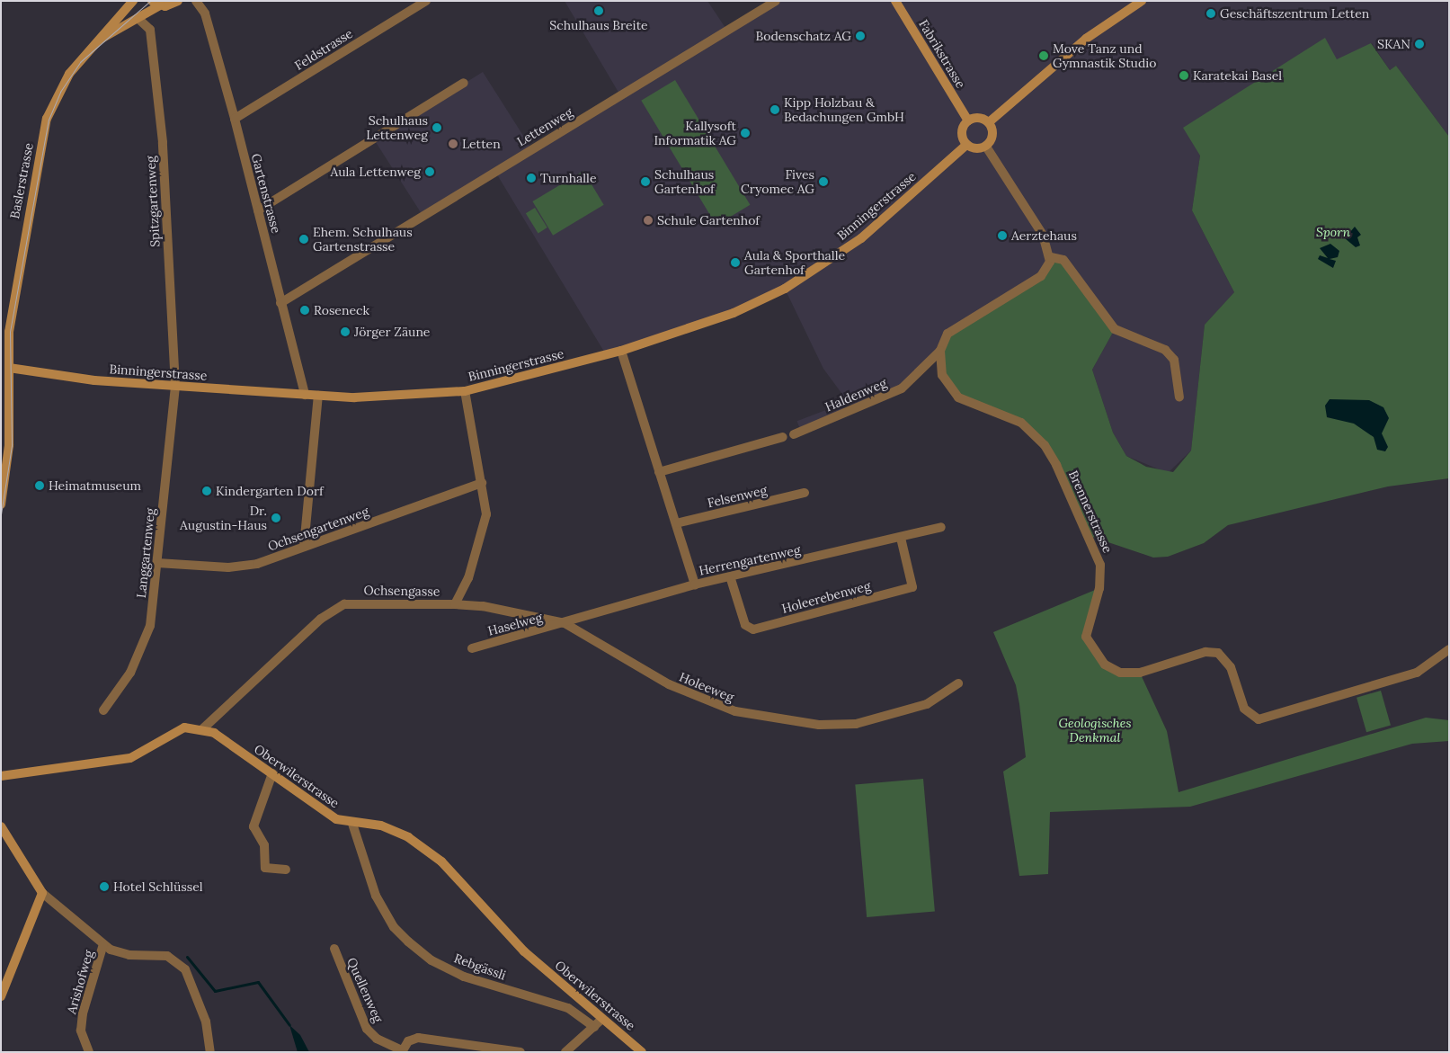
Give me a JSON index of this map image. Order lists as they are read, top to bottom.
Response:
{
  "streets": {
    "street": [
      "Feldstrasse",
      "Fabrikstrasse",
      "Lettenweg",
      "Baslerstrasse",
      "Gartenstrasse",
      "Spitzgartenweg",
      "Binningerstrasse",
      "Haldenweg",
      "Felsenweg",
      "Brennerstrasse",
      "Ochsengartenweg",
      "Langgartenweg",
      "Herrengartenweg",
      "Ochsengasse",
      "Holeerebenweg",
      "Haselweg",
      "Holeeweg",
      "Oberwilerstrasse",
      "Rebgässli",
      "Arishofweg",
      "Quellenweg"
    ]
  },
  "crossings": [
    ["Feldstrasse", "Gartenstrasse"],
    ["Fabrikstrasse", "Binningerstrasse"],
    ["Lettenweg", "Gartenstrasse"],
    ["Baslerstrasse", "Spitzgartenweg"],
    ["Baslerstrasse", "Binningerstrasse"],
    ["Gartenstrasse", "Binningerstrasse"],
    ["Spitzgartenweg", "Binningerstrasse"],
    ["Spitzgartenweg", "Langgartenweg"],
    ["Binningerstrasse", "Langgartenweg"],
    ["Binningerstrasse", "Ochsengasse"],
    ["Haldenweg", "Brennerstrasse"],
    ["Ochsengartenweg", "Langgartenweg"],
    ["Ochsengartenweg", "Ochsengasse"],
    ["Herrengartenweg", "Holeerebenweg"],
    ["Herrengartenweg", "Haselweg"],
    ["Herrengartenweg", "Holeeweg"],
    ["Ochsengasse", "Holeeweg"],
    ["Ochsengasse", "Oberwilerstrasse"],
    ["Haselweg", "Holeeweg"],
    ["Oberwilerstrasse", "Rebgässli"]
  ],
  "parks": ["Sporn", "Geologisches Denkmal"],
  "places": [
    "Schulhaus Breite",
    "Geschäftszentrum Letten",
    "Bodenschatz AG",
    "SKAN",
    "Move Tanz und Gymnastik Studio",
    "Karatekai Basel",
    "Kipp Holzbau & Bedachungen GmbH",
    "Schulhaus Lettenweg",
    "Kallysoft Informatik AG",
    "Letten",
    "Aula Lettenweg",
    "Turnhalle",
    "Schulhaus Gartenhof",
    "Fives Cryomec AG",
    "Schule Gartenhof",
    "Aerztehaus",
    "Ehem. Schulhaus Gartenstrasse",
    "Aula & Sporthalle Gartenhof",
    "Roseneck",
    "Jörger Zäune",
    "Heimatmuseum",
    "Kindergarten Dorf",
    "Dr. Augustin-Haus",
    "Hotel Schlüssel"
  ]
}
